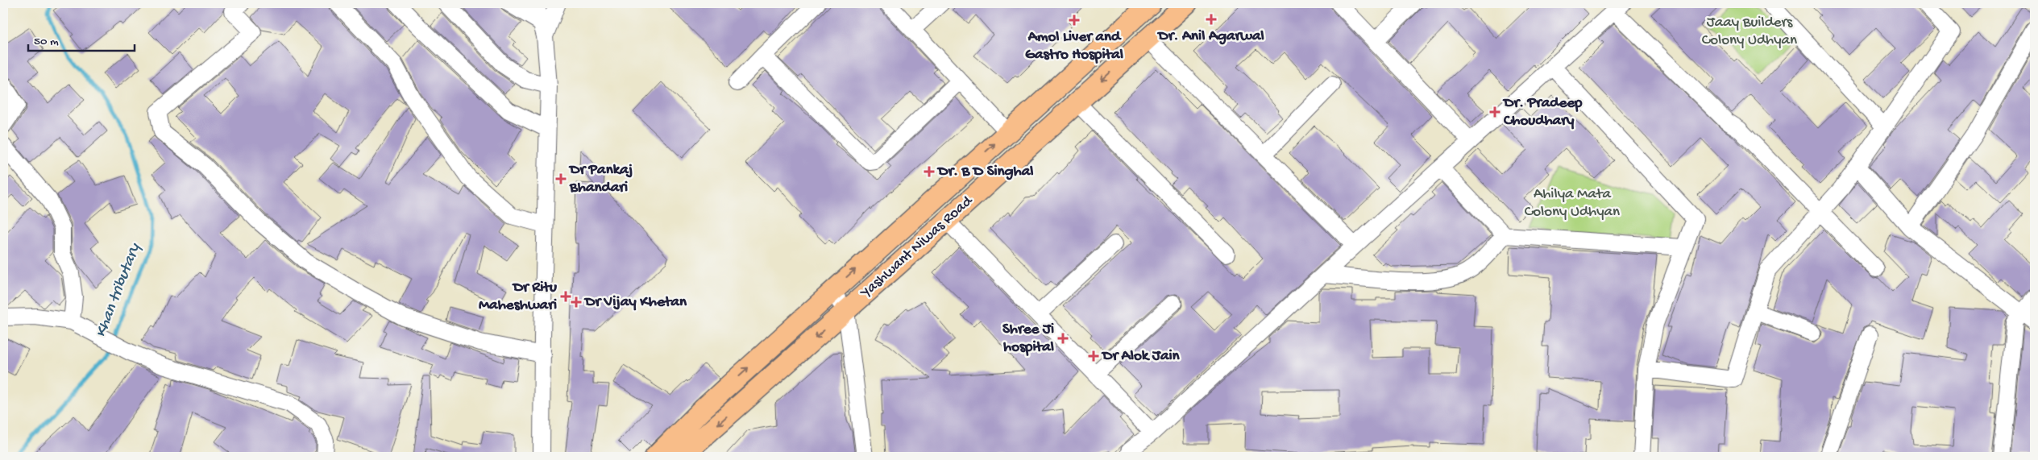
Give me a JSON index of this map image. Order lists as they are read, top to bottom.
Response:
{
  "streets": {
    "main road": ["Yashwant Niwas Road"]
  },
  "water": ["Khan tributary"],
  "parks": ["Jaay Builders Colony Udhyan", "Ahilya Mata Colony Udhyan"],
  "places": {
    "health": [
      "Dr. Anil Agarwal",
      "Amol Liver and Gastro Hospital",
      "Dr. Pradeep Choudhary",
      "Dr. B D Singhal",
      "Dr Pankaj Bhandari",
      "Dr Ritu Maheshwari",
      "Dr Vijay Khetan",
      "Shree Ji hospital",
      "Dr Alok Jain"
    ]
  },
  "scale_bar": "50 m"
}
